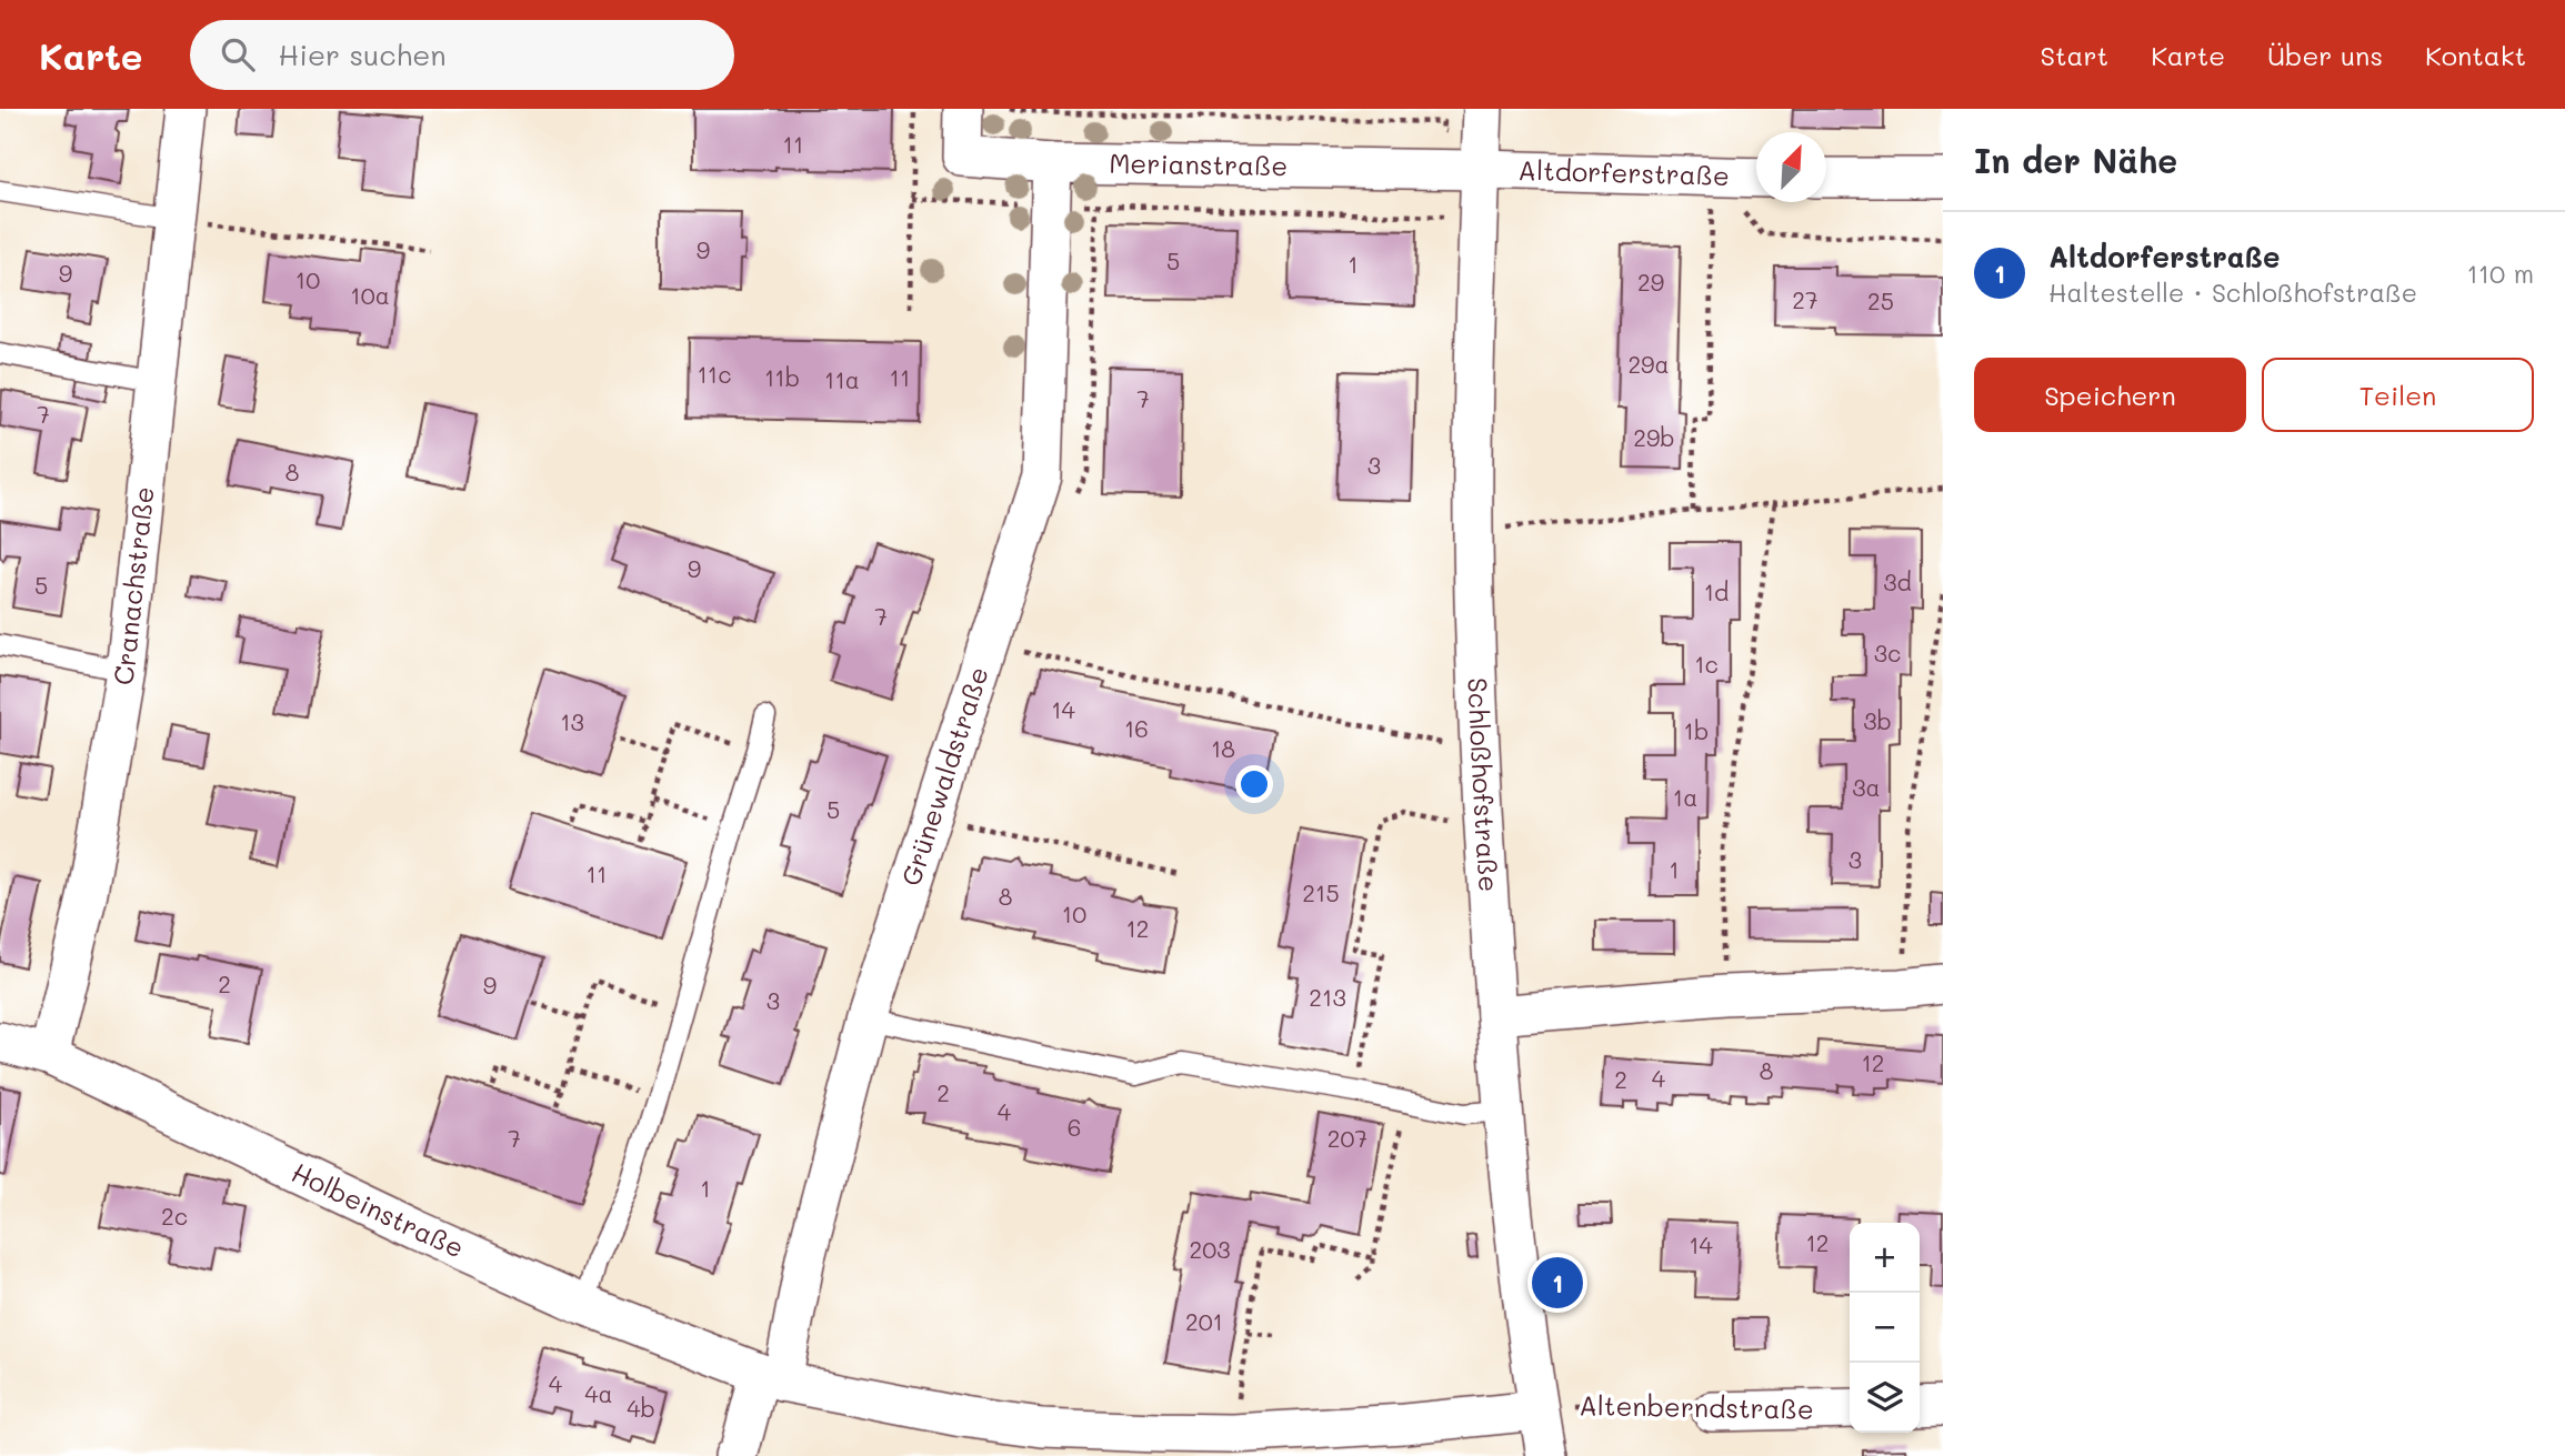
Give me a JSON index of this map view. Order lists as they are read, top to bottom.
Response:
{
  "streets": {
    "street": [
      "Merianstraße",
      "Altdorferstraße",
      "Cranachstraße",
      "Grünewaldstraße",
      "Schloßhofstraße",
      "Holbeinstraße",
      "Altenberndstraße"
    ]
  },
  "crossings": [
    ["Merianstraße", "Altdorferstraße"],
    ["Merianstraße", "Grünewaldstraße"],
    ["Merianstraße", "Schloßhofstraße"],
    ["Altdorferstraße", "Schloßhofstraße"],
    ["Cranachstraße", "Holbeinstraße"],
    ["Grünewaldstraße", "Holbeinstraße"],
    ["Schloßhofstraße", "Holbeinstraße"],
    ["Schloßhofstraße", "Altenberndstraße"],
    ["Holbeinstraße", "Altenberndstraße"]
  ],
  "house_numbers": [
    "11",
    "9",
    "5",
    "1",
    "9",
    "10",
    "29",
    "10a",
    "27",
    "25",
    "29a",
    "11c",
    "11b",
    "11",
    "11a",
    "7",
    "7",
    "29b",
    "3",
    "8",
    "9",
    "3d",
    "5",
    "1d",
    "7",
    "3c",
    "1c",
    "14",
    "3b",
    "13",
    "16",
    "1b",
    "18",
    "3a",
    "1a",
    "5",
    "3",
    "1",
    "11",
    "215",
    "8",
    "10",
    "12",
    "2",
    "9",
    "213",
    "3",
    "12",
    "8",
    "4",
    "2",
    "2",
    "4",
    "6",
    "7",
    "207",
    "1",
    "2c",
    "12",
    "14",
    "203",
    "201",
    "4",
    "4a",
    "4b"
  ],
  "north": "top right",
  "page": {
    "header": "Karte",
    "search": "Hier suchen",
    "nav": [
      "Start",
      "Karte",
      "Über uns",
      "Kontakt"
    ],
    "heading": "In der Nähe",
    "list": [
      {
        "mark": "1",
        "name": "Altdorferstraße",
        "note": "Haltestelle · Schloßhofstraße",
        "value": "110 m"
      }
    ],
    "buttons": ["Speichern", "Teilen"],
    "map_buttons": ["+", "−"],
    "pins": "1"
  }
}
